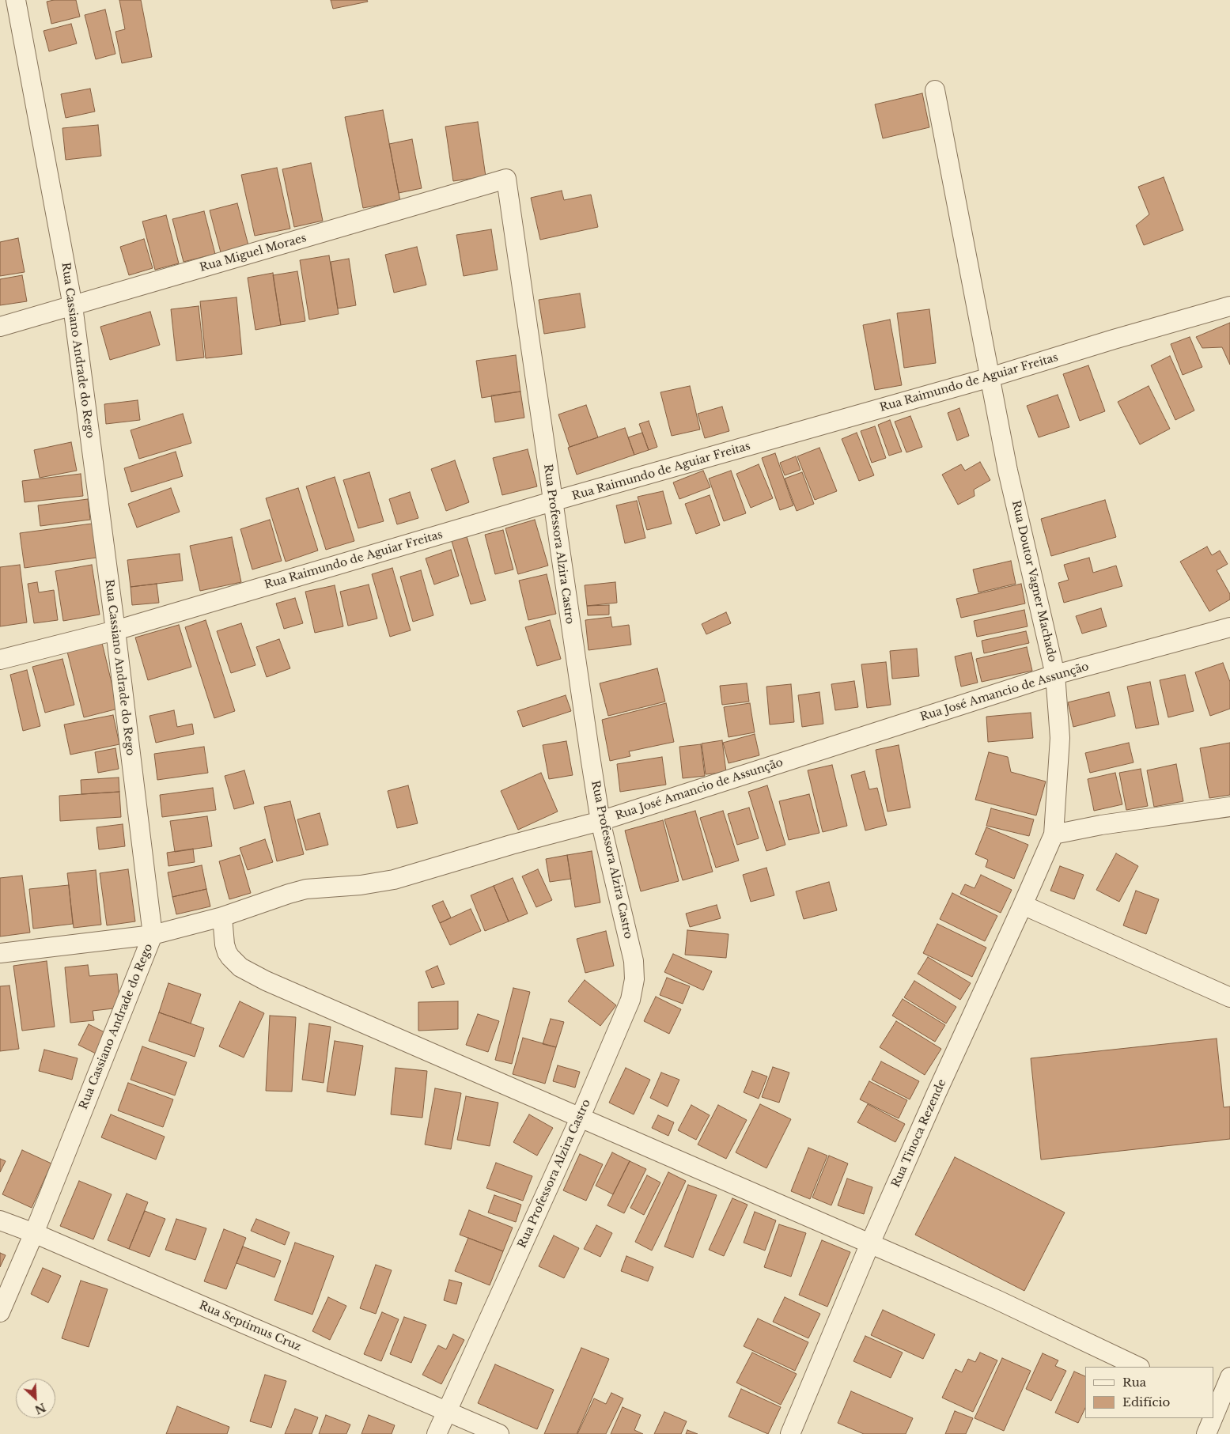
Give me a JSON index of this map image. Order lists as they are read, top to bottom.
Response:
{
  "streets": {
    "street": [
      "Rua Miguel Moraes",
      "Rua Cassiano Andrade do Rego",
      "Rua Raimundo de Aguiar Freitas",
      "Rua Professora Alzira Castro",
      "Rua Doutor Vagner Machado",
      "Rua José Amancio de Assunção",
      "Rua Tinoca Rezende",
      "Rua Septimus Cruz"
    ]
  },
  "crossings": [
    ["Rua Miguel Moraes", "Rua Cassiano Andrade do Rego"],
    ["Rua Miguel Moraes", "Rua Professora Alzira Castro"],
    ["Rua Cassiano Andrade do Rego", "Rua Raimundo de Aguiar Freitas"],
    ["Rua Cassiano Andrade do Rego", "Rua José Amancio de Assunção"],
    ["Rua Cassiano Andrade do Rego", "Rua Septimus Cruz"],
    ["Rua Raimundo de Aguiar Freitas", "Rua Professora Alzira Castro"],
    ["Rua Raimundo de Aguiar Freitas", "Rua Doutor Vagner Machado"],
    ["Rua Professora Alzira Castro", "Rua José Amancio de Assunção"],
    ["Rua Professora Alzira Castro", "Rua Septimus Cruz"],
    ["Rua Doutor Vagner Machado", "Rua José Amancio de Assunção"],
    ["Rua Doutor Vagner Machado", "Rua Tinoca Rezende"]
  ],
  "legend": ["Rua", "Edifício"],
  "north": "bottom right"
}
